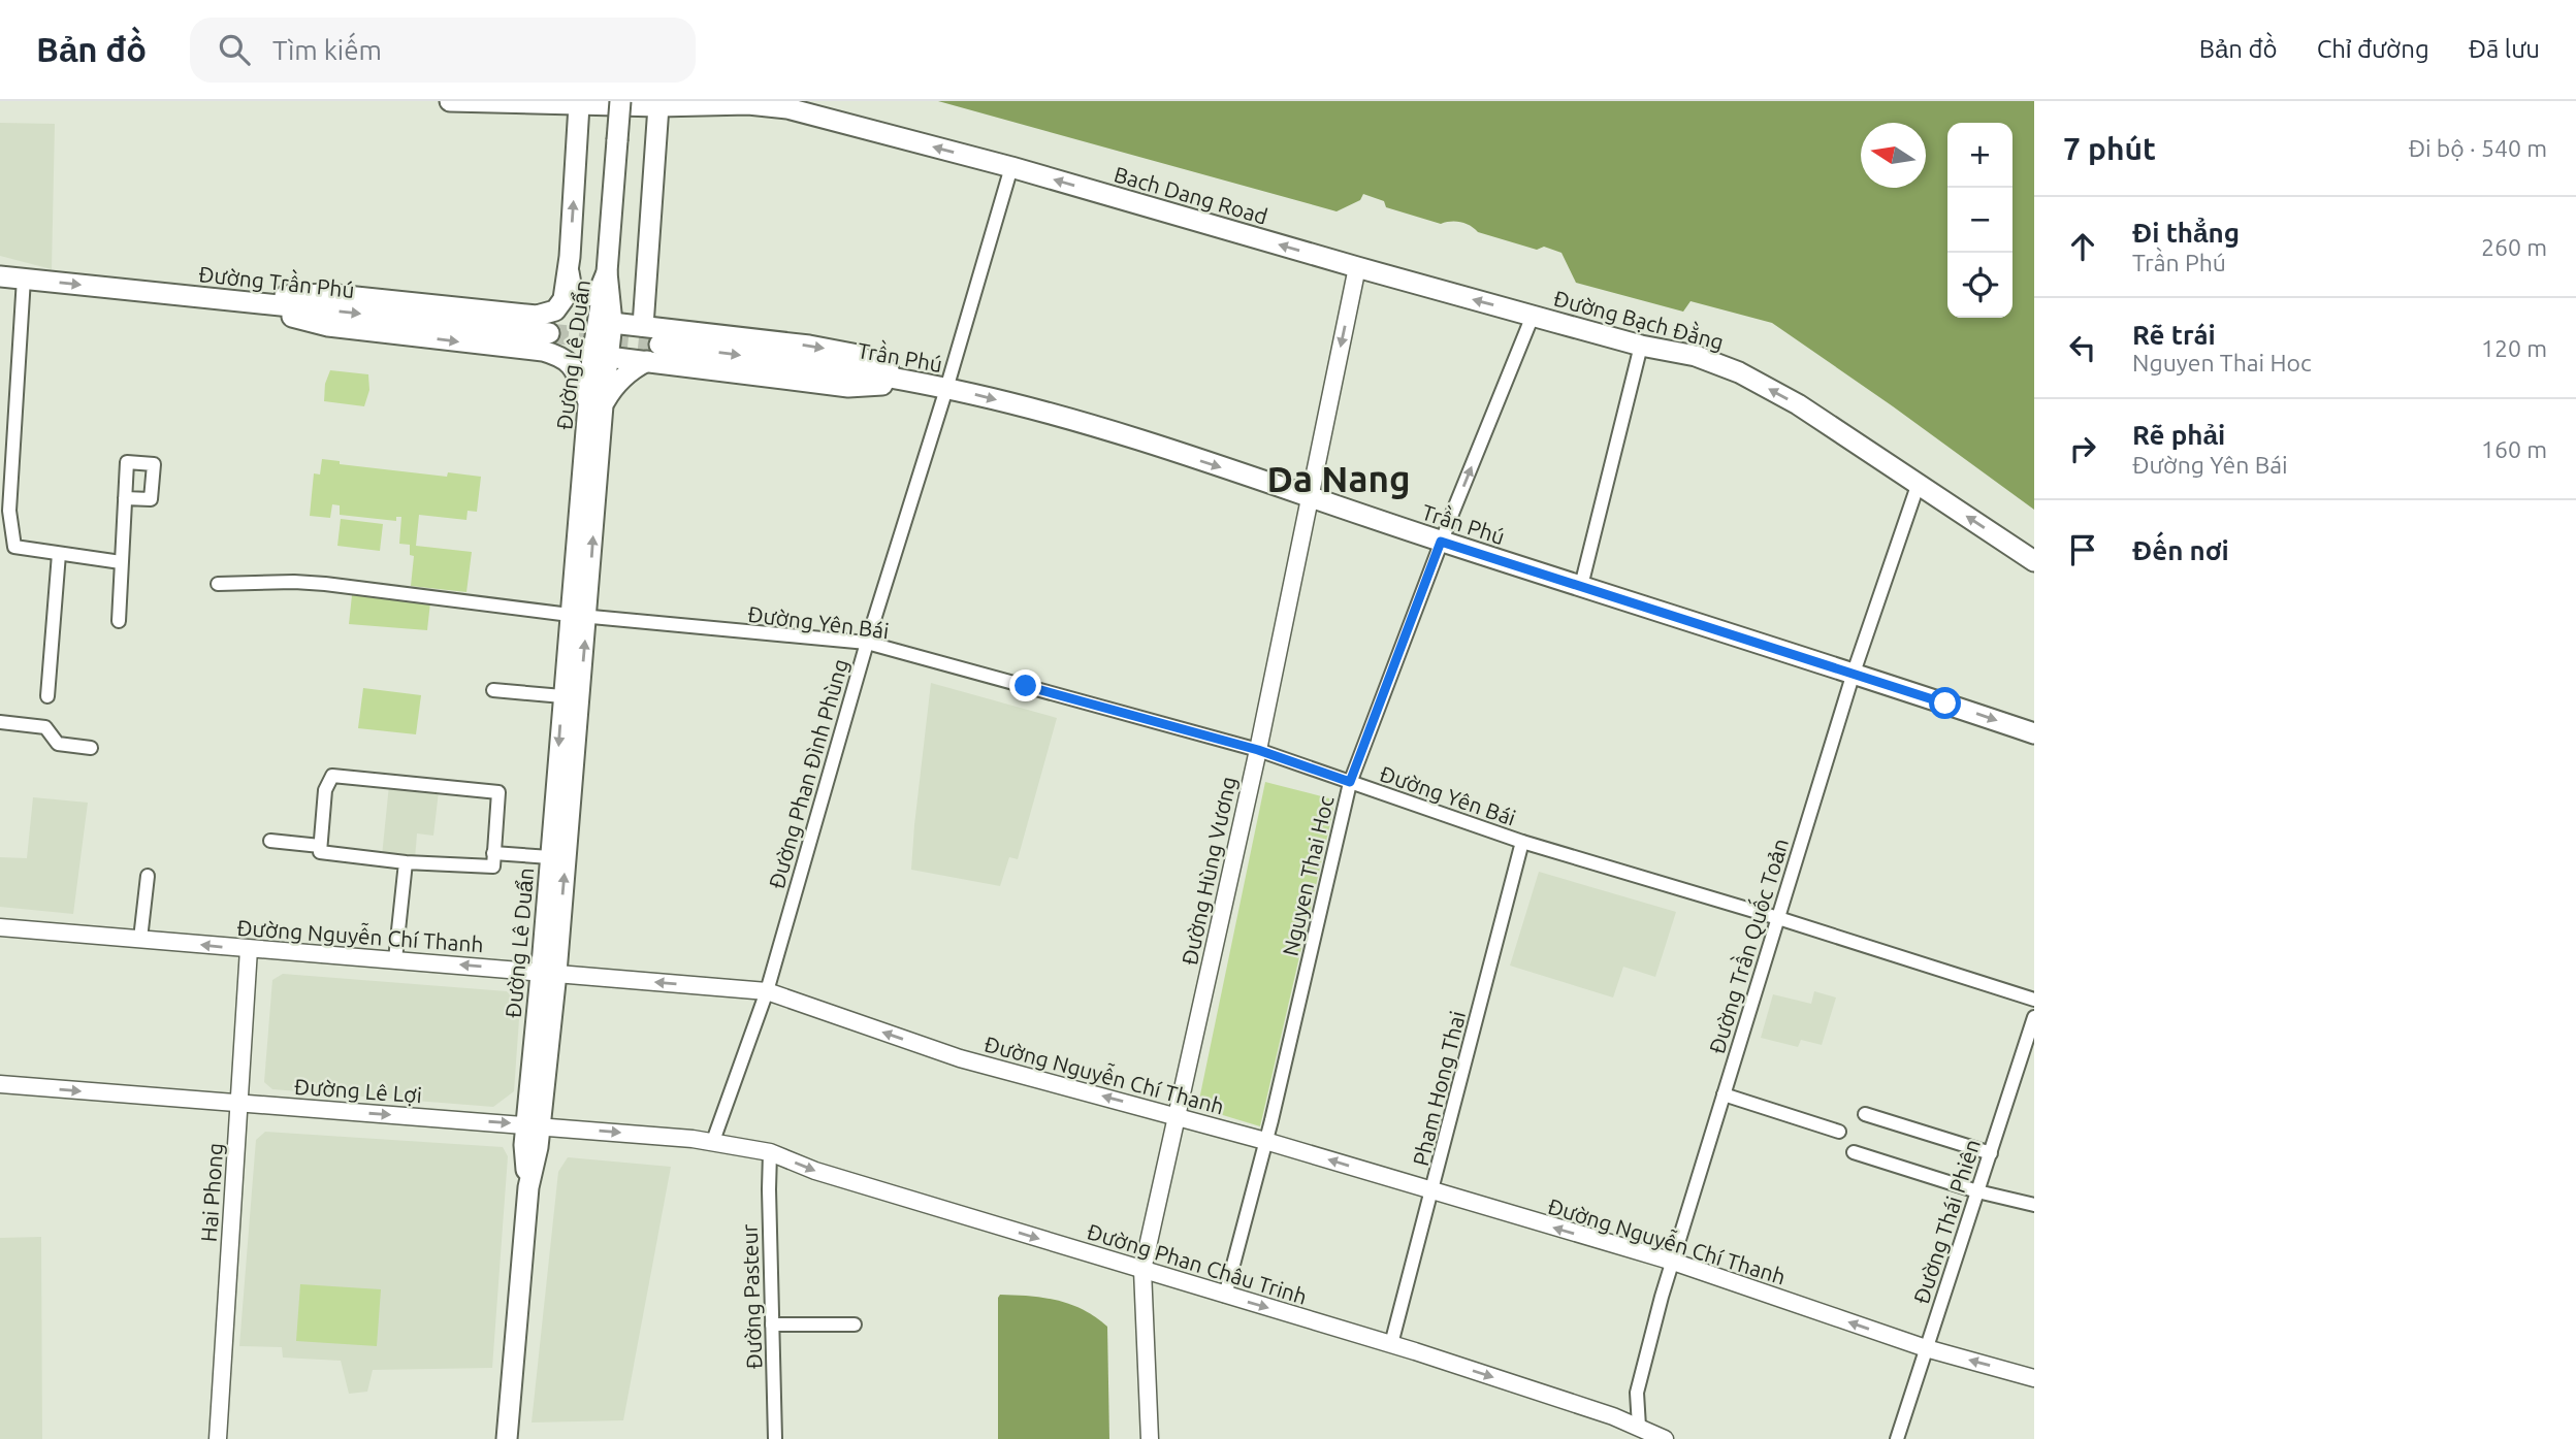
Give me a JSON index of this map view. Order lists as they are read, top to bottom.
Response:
{
  "streets": {
    "main road": [
      "Bach Dang Road",
      "Đường Trần Phú",
      "Đường Bạch Đằng",
      "Đường Lê Duẩn",
      "Trần Phú"
    ],
    "street": [
      "Đường Yên Bái",
      "Đường Phan Đình Phùng",
      "Đường Hùng Vương",
      "Nguyen Thai Hoc",
      "Đường Nguyễn Chí Thanh",
      "Đường Trần Quốc Toản",
      "Pham Hong Thai",
      "Đường Lê Lợi",
      "Hai Phong",
      "Đường Thái Phiên",
      "Đường Phan Châu Trinh",
      "Đường Pasteur"
    ]
  },
  "crossings": [
    ["Bach Dang Road", "Đường Bạch Đằng"],
    ["Bach Dang Road", "Đường Phan Đình Phùng"],
    ["Bach Dang Road", "Đường Hùng Vương"],
    ["Đường Bạch Đằng", "Đường Hùng Vương"],
    ["Đường Bạch Đằng", "Nguyen Thai Hoc"],
    ["Đường Bạch Đằng", "Đường Trần Quốc Toản"],
    ["Đường Lê Duẩn", "Trần Phú"],
    ["Đường Lê Duẩn", "Đường Yên Bái"],
    ["Đường Lê Duẩn", "Đường Nguyễn Chí Thanh"],
    ["Đường Lê Duẩn", "Đường Lê Lợi"],
    ["Trần Phú", "Đường Phan Đình Phùng"],
    ["Trần Phú", "Đường Hùng Vương"],
    ["Trần Phú", "Nguyen Thai Hoc"],
    ["Trần Phú", "Đường Trần Quốc Toản"],
    ["Đường Yên Bái", "Đường Phan Đình Phùng"],
    ["Đường Yên Bái", "Đường Hùng Vương"],
    ["Đường Yên Bái", "Nguyen Thai Hoc"],
    ["Đường Yên Bái", "Đường Trần Quốc Toản"],
    ["Đường Yên Bái", "Pham Hong Thai"],
    ["Đường Phan Đình Phùng", "Đường Nguyễn Chí Thanh"],
    ["Đường Phan Đình Phùng", "Đường Lê Lợi"],
    ["Đường Phan Đình Phùng", "Đường Phan Châu Trinh"],
    ["Đường Hùng Vương", "Đường Nguyễn Chí Thanh"],
    ["Đường Hùng Vương", "Đường Phan Châu Trinh"],
    ["Nguyen Thai Hoc", "Đường Nguyễn Chí Thanh"],
    ["Nguyen Thai Hoc", "Đường Phan Châu Trinh"],
    ["Đường Nguyễn Chí Thanh", "Đường Trần Quốc Toản"],
    ["Đường Nguyễn Chí Thanh", "Pham Hong Thai"],
    ["Đường Nguyễn Chí Thanh", "Hai Phong"],
    ["Đường Nguyễn Chí Thanh", "Đường Thái Phiên"],
    ["Đường Trần Quốc Toản", "Đường Phan Châu Trinh"],
    ["Pham Hong Thai", "Đường Phan Châu Trinh"],
    ["Đường Lê Lợi", "Hai Phong"],
    ["Đường Lê Lợi", "Đường Phan Châu Trinh"],
    ["Đường Phan Châu Trinh", "Đường Pasteur"]
  ],
  "one_way": [
    "Bach Dang Road",
    "Đường Bạch Đằng",
    "Đường Nguyễn Chí Thanh",
    "Đường Lê Lợi",
    "Đường Phan Châu Trinh"
  ],
  "districts": ["Da Nang"],
  "north": "left",
  "page": {
    "header": "Bản đồ",
    "search": "Tìm kiếm",
    "nav": ["Bản đồ", "Chỉ đường", "Đã lưu"],
    "heading": ["7 phút", "Đi bộ · 540 m"],
    "map_buttons": ["+", "−"],
    "list": [
      ["Đi thẳng", "Trần Phú", "260 m"],
      ["Rẽ trái", "Nguyen Thai Hoc", "120 m"],
      ["Rẽ phải", "Đường Yên Bái", "160 m"],
      "Đến nơi"
    ]
  }
}
